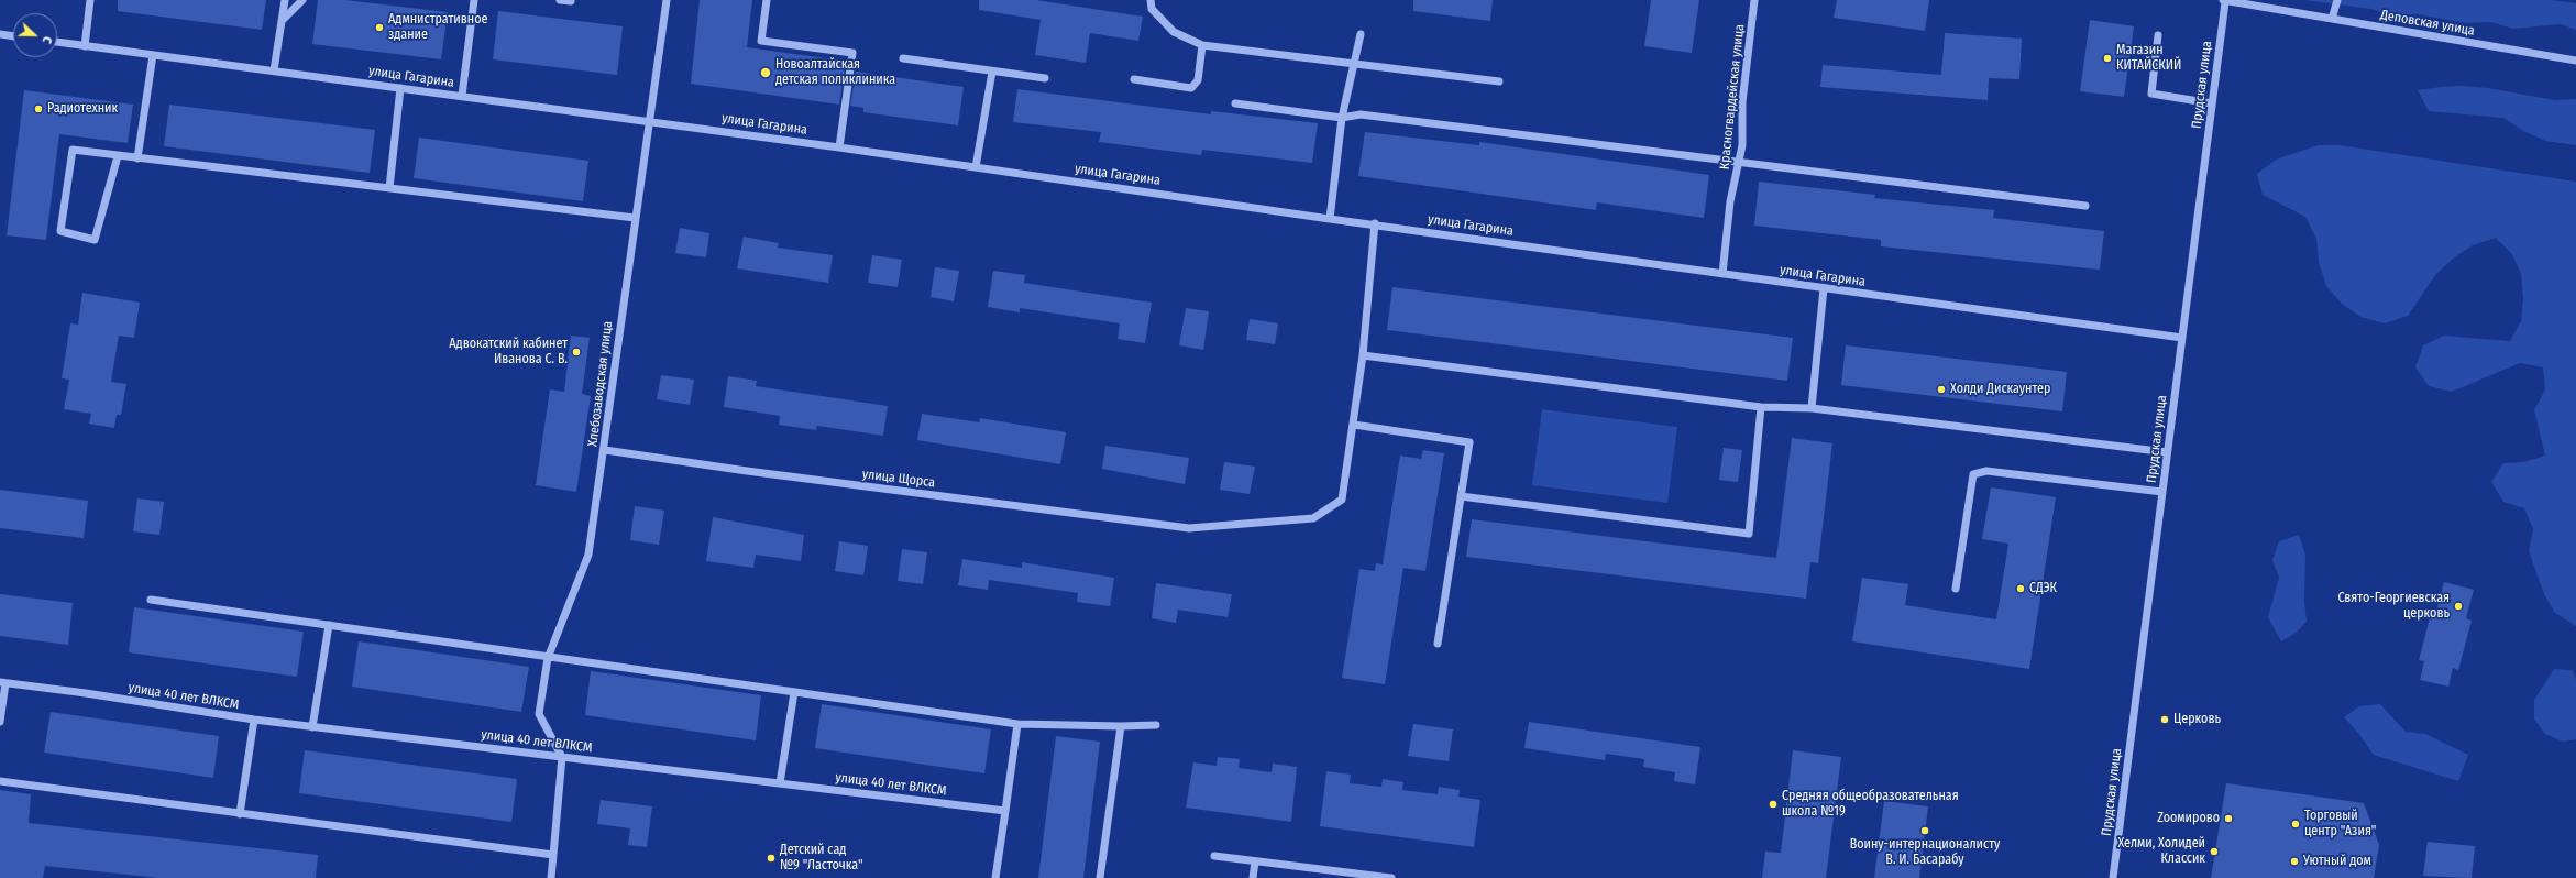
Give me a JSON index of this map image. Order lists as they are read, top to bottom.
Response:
{
  "streets": {
    "street": [
      "Деповская улица",
      "улица Гагарина",
      "Прудская улица",
      "Красногвардейская улица",
      "Хлебозаводская улица",
      "улица Щорса",
      "улица 40 лет ВЛКСМ"
    ]
  },
  "crossings": [
    ["Деповская улица", "Прудская улица"],
    ["улица Гагарина", "Прудская улица"],
    ["улица Гагарина", "Красногвардейская улица"],
    ["улица Гагарина", "Хлебозаводская улица"],
    ["улица Гагарина", "улица Щорса"],
    ["Хлебозаводская улица", "улица Щорса"],
    ["Хлебозаводская улица", "улица 40 лет ВЛКСМ"]
  ],
  "places": [
    "Адмнистративное здание",
    "Магазин КИТАЙСКИЙ",
    "Новоалтайская детская поликлиника",
    "Радиотехник",
    "Адвокатский кабинет Иванова С. В.",
    "Холди Дискаунтер",
    "СДЭК",
    "Свято-Георгиевская церковь",
    "Церковь",
    "Средняя общеобразовательная школа №19",
    "Zooмирово",
    "Торговый центр \"Азия\"",
    "Воину-интернационалисту В. И. Басарабу",
    "Хелми, Холидей Классик",
    "Детский сад №9 \"Ласточка\"",
    "Уютный дом"
  ],
  "north": "right"
}
